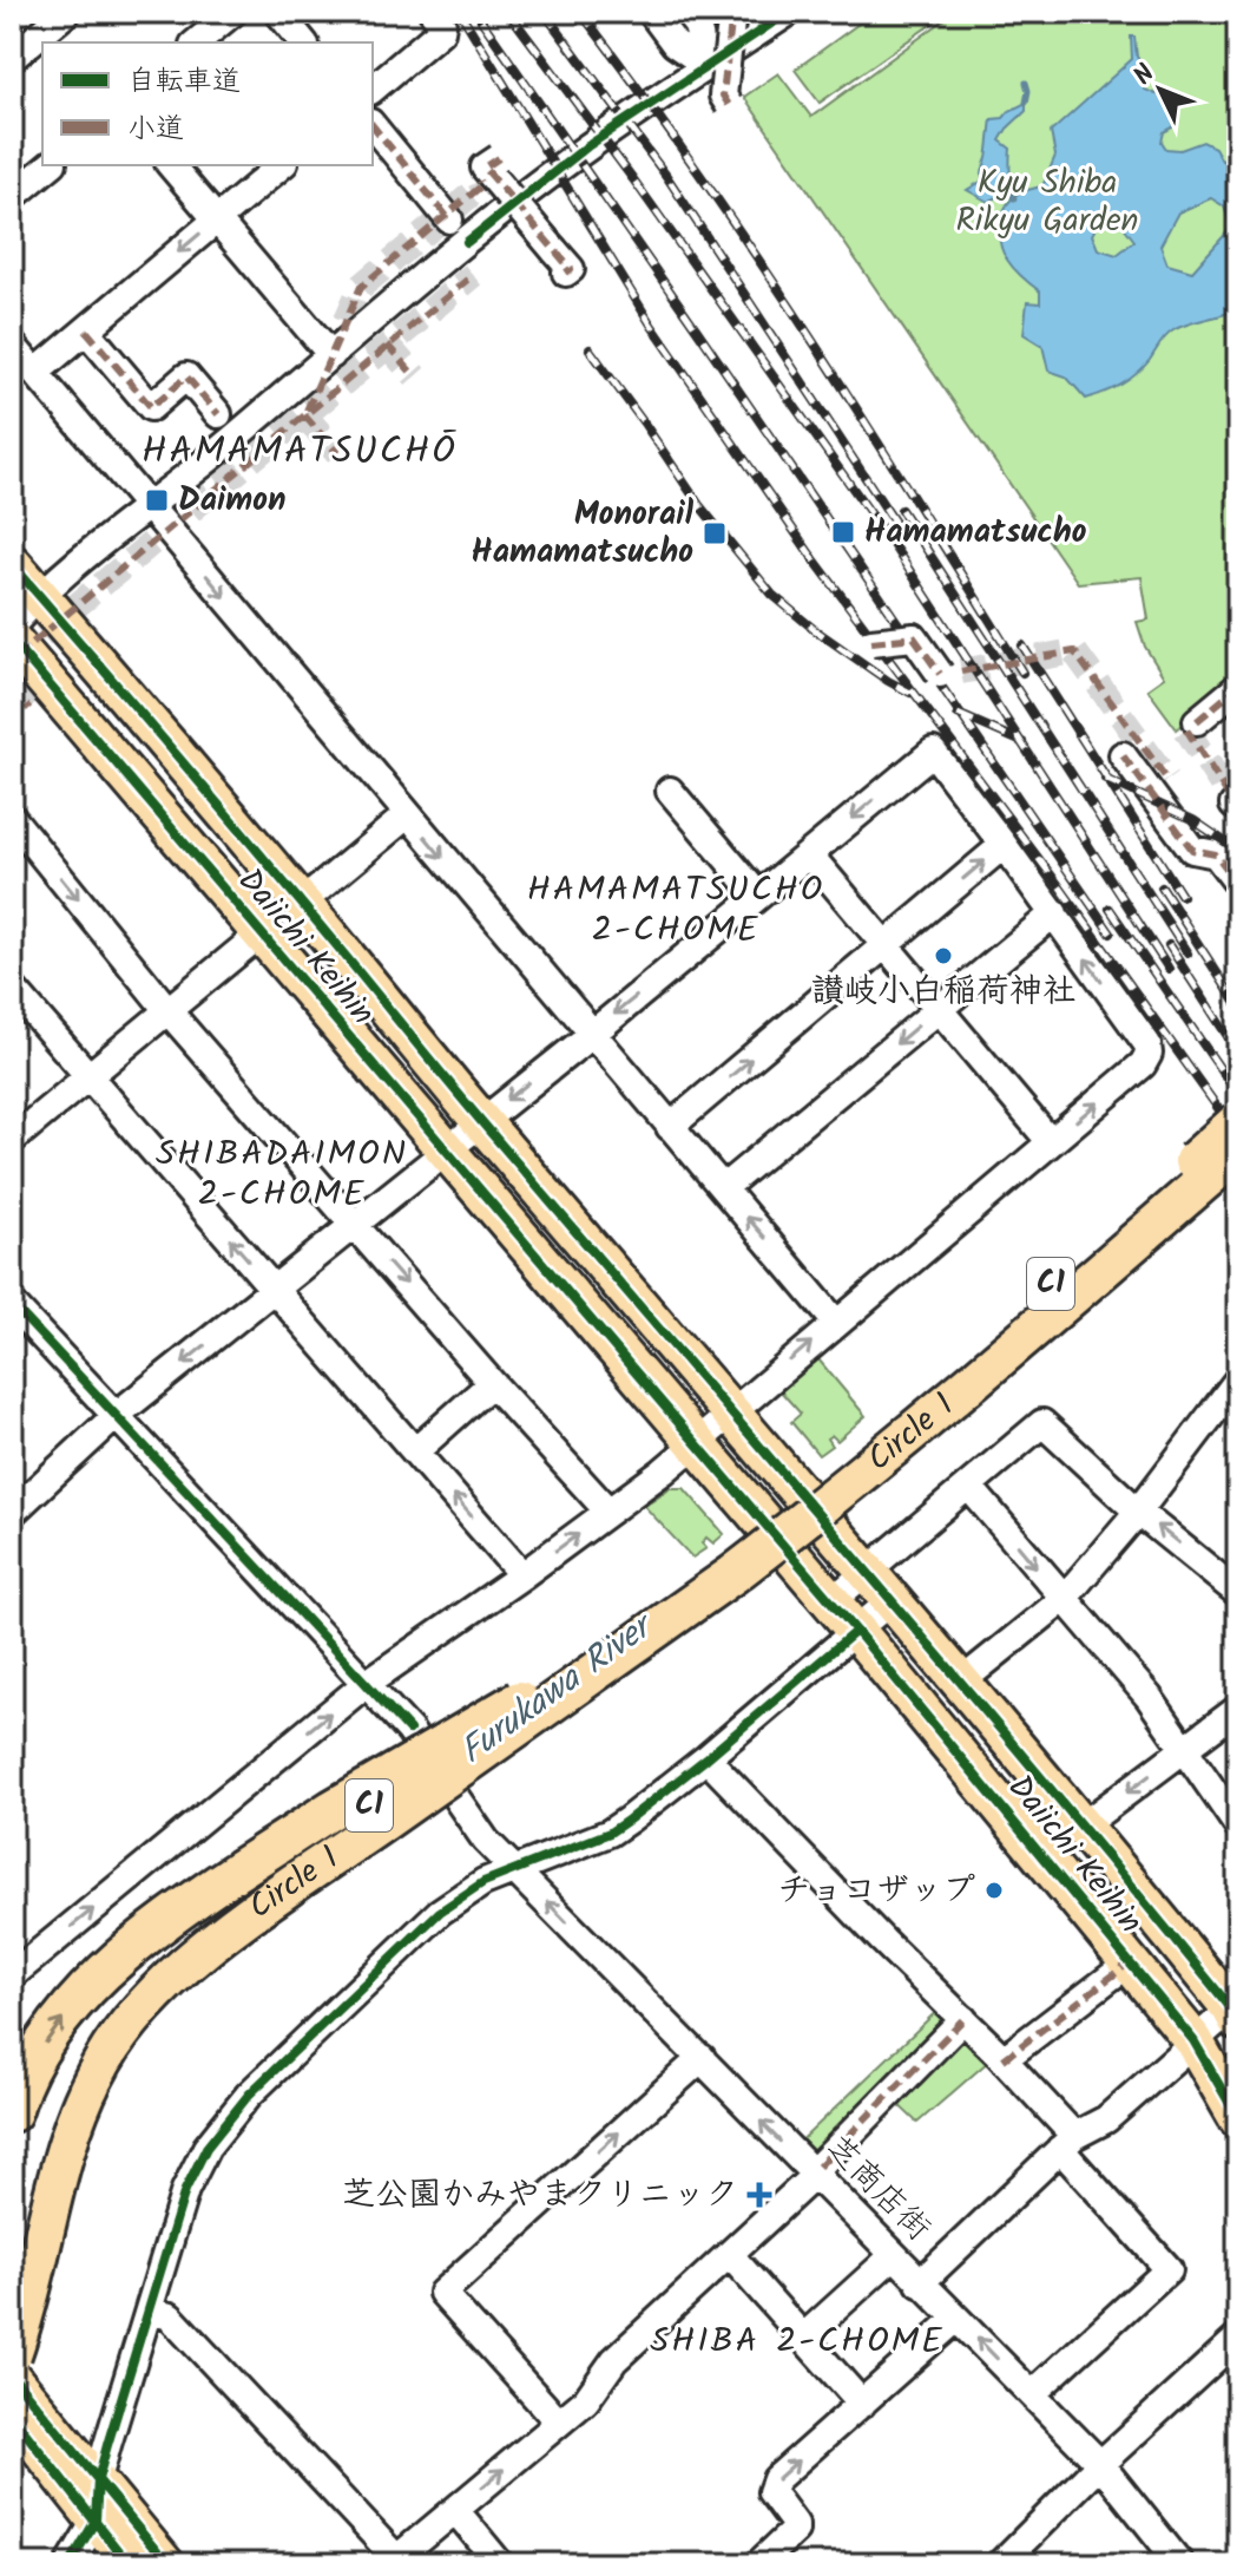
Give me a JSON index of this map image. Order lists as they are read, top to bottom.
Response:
{
  "streets": {
    "highway": ["Daiichi Keihin", "C1", "Circle 1"],
    "street": ["芝商店街"]
  },
  "crossings": [
    ["C1", "Circle 1"]
  ],
  "districts": [
    "HAMAMATSUCHŌ",
    "HAMAMATSUCHO 2-CHOME",
    "SHIBADAIMON 2-CHOME",
    "SHIBA 2-CHOME"
  ],
  "water": ["Furukawa River"],
  "parks": ["Kyu Shiba Rikyu Garden"],
  "places": {
    "transit": ["Daimon", "Hamamatsucho", "Monorail Hamamatsucho"],
    "other": ["讃岐小白稲荷神社", "チョコザップ"],
    "health": ["芝公園かみやまクリニック"]
  },
  "legend": ["自転車道", "小道"],
  "north": "top left"
}
